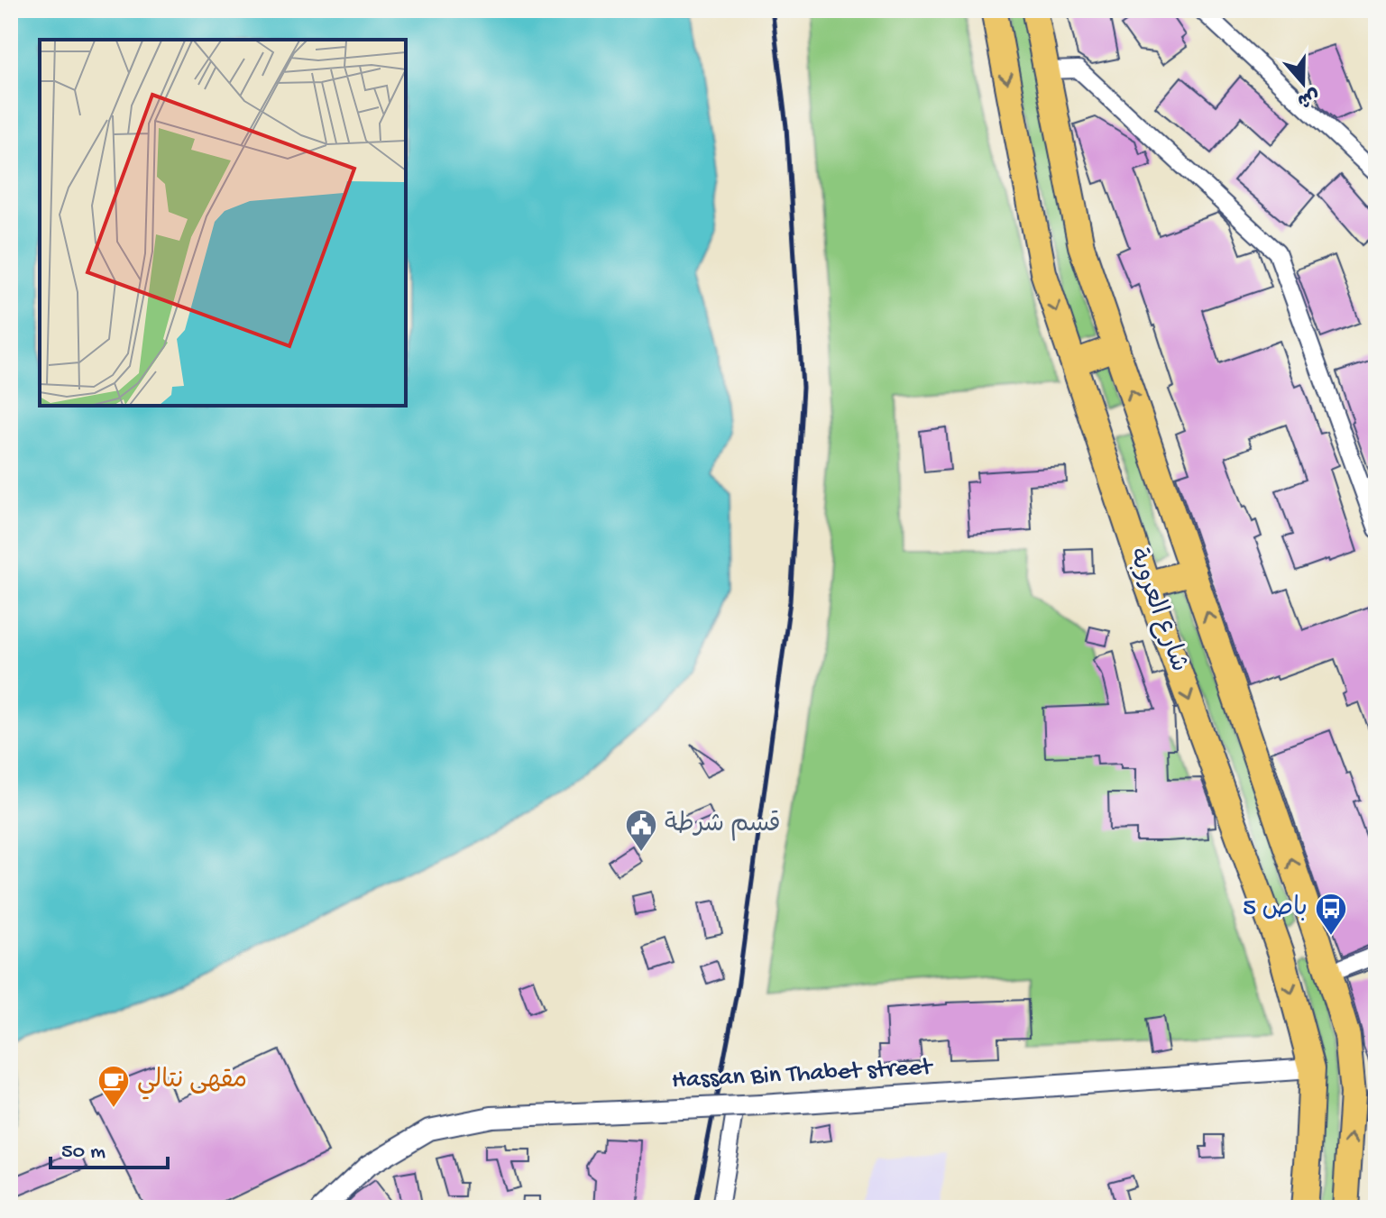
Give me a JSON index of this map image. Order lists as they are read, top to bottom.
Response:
{
  "streets": {
    "main road": ["شارع العروبة"],
    "street": ["Hassan Bin Thabet street"]
  },
  "crossings": [
    ["شارع العروبة", "Hassan Bin Thabet street"]
  ],
  "places": {
    "public building": ["قسم شرطة"],
    "bus stop": ["باص 5"],
    "cafe": ["مقهى نتالي"]
  },
  "scale_bar": "50 m",
  "north": "bottom"
}
